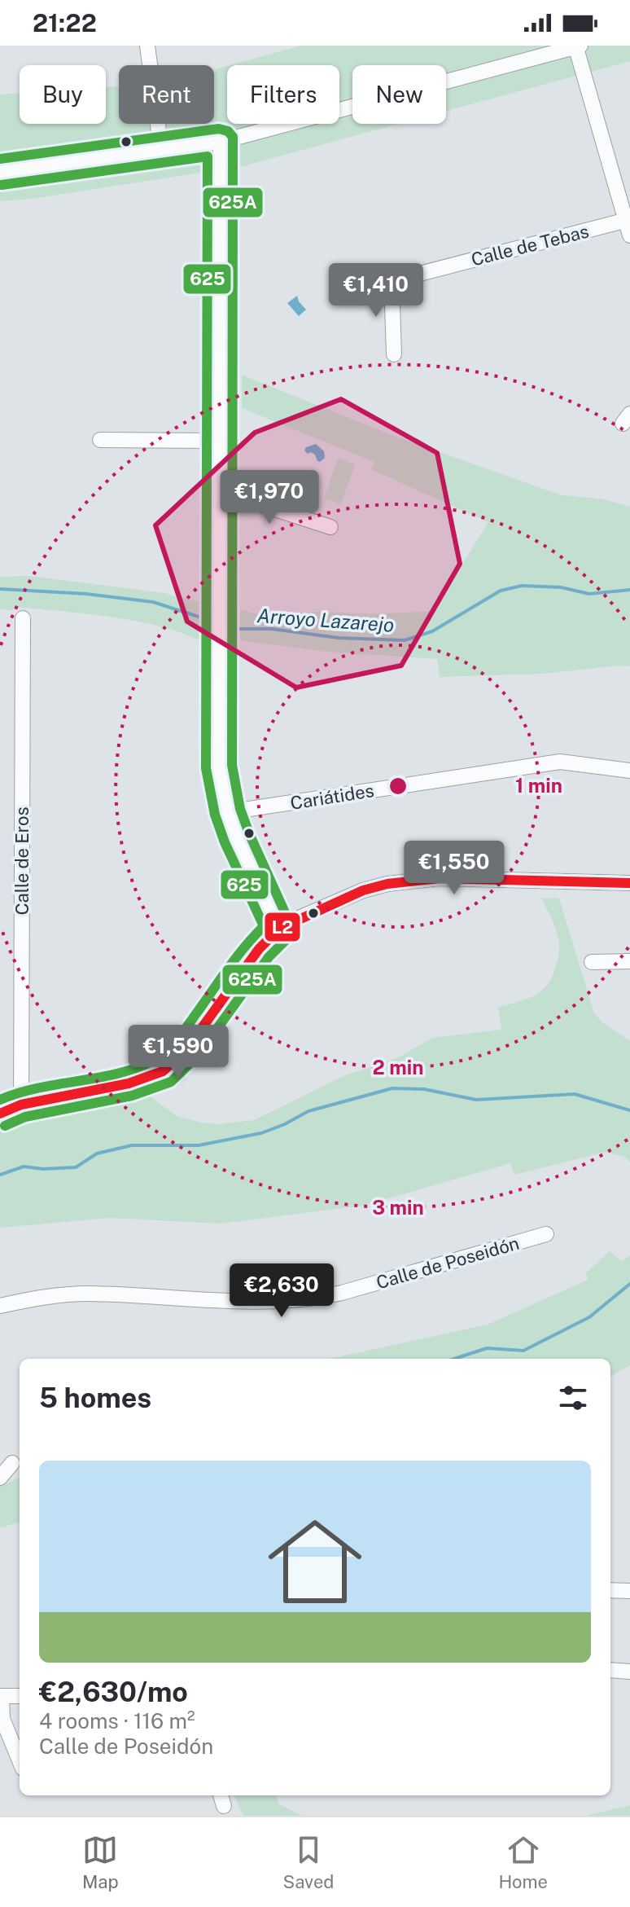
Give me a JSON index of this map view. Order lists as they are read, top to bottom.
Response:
{
  "streets": {
    "street": [
      "Calle de Tebas",
      "Cariátides",
      "Calle de Eros",
      "Calle de Poseidón"
    ]
  },
  "water": ["Arroyo Lazarejo"],
  "lines": ["transit line 625A", "transit line 625", "transit line L2"],
  "page": {
    "status": "21:22",
    "chip": [
      "Buy",
      "Rent",
      "Filters",
      "New"
    ],
    "price": [
      "€1,410",
      "€1,970",
      "€1,550",
      "€1,590",
      "€2,630"
    ],
    "heading": "5 homes",
    "list": [
      {
        "name": "€2,630/mo",
        "note": "4 rooms · 116 m² · Calle de Poseidón"
      }
    ],
    "tabs": ["Map", "Saved", "Home"]
  },
  "rings": ["1 min", "2 min", "3 min"]
}
